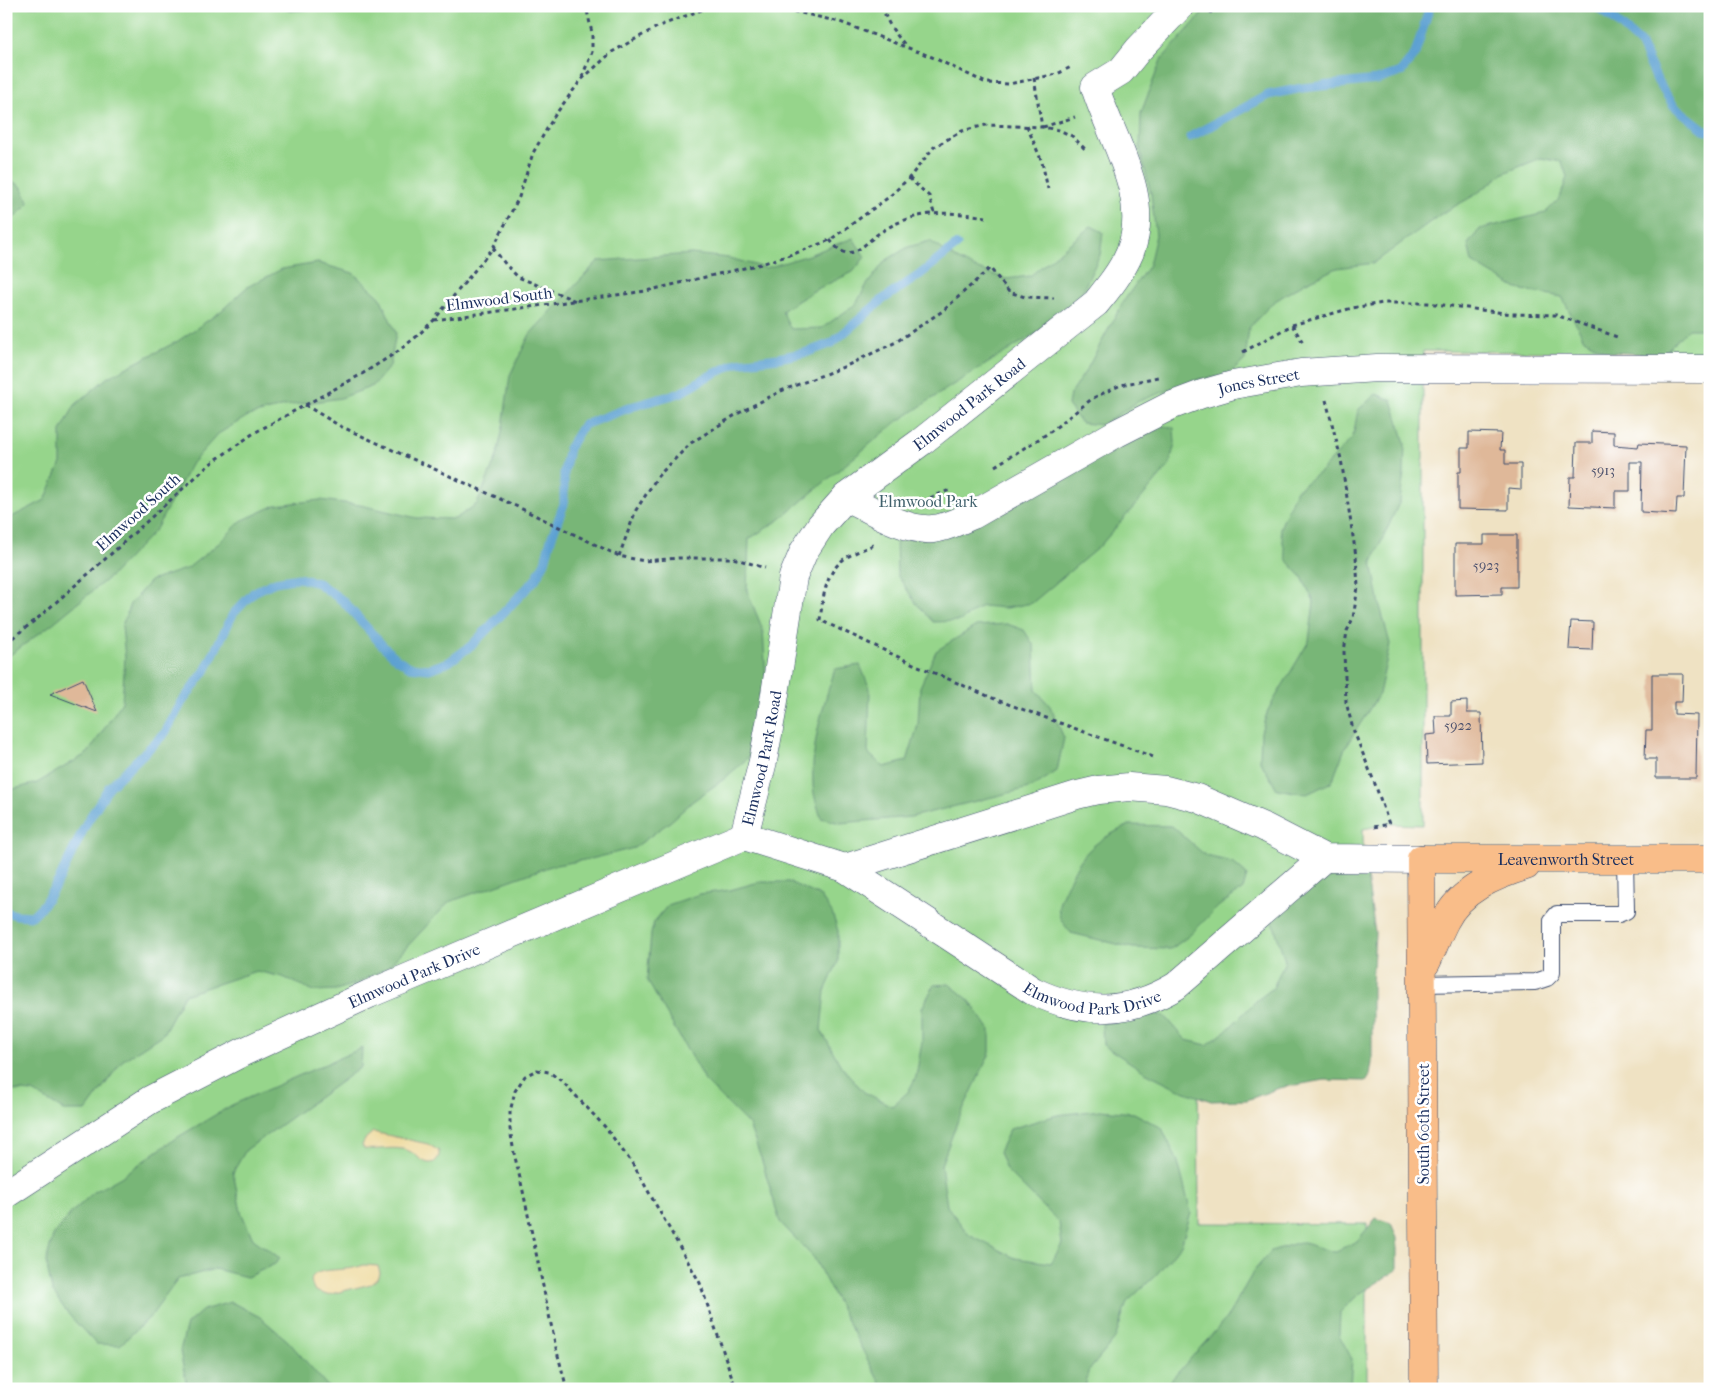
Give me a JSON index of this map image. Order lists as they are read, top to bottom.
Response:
{
  "streets": {
    "main road": ["Leavenworth Street", "South 60th Street"],
    "street": ["Jones Street", "Elmwood Park Road", "Elmwood Park Drive"],
    "path": ["Elmwood South"]
  },
  "crossings": [
    ["Jones Street", "Elmwood Park Road"],
    ["Elmwood Park Road", "Elmwood Park Drive"],
    ["Leavenworth Street", "South 60th Street"]
  ],
  "parks": ["Elmwood Park"],
  "house_numbers": ["5913", "5923", "5922"]
}
